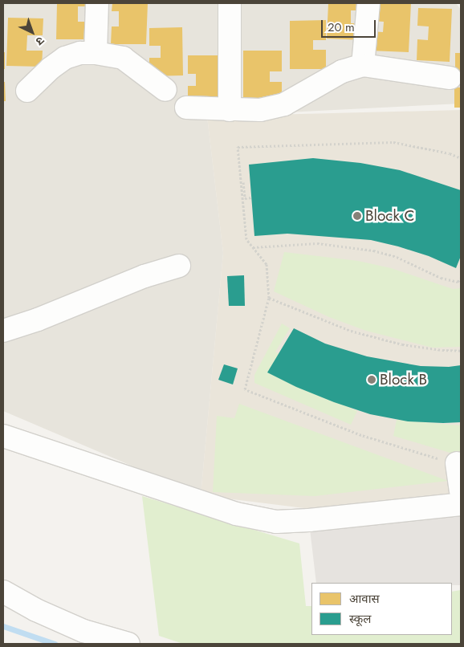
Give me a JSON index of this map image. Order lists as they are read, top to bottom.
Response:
{
  "places": ["Block C", "Block B"],
  "legend": ["आवास", "स्कूल"],
  "scale_bar": "20 m",
  "north": "bottom right"
}
